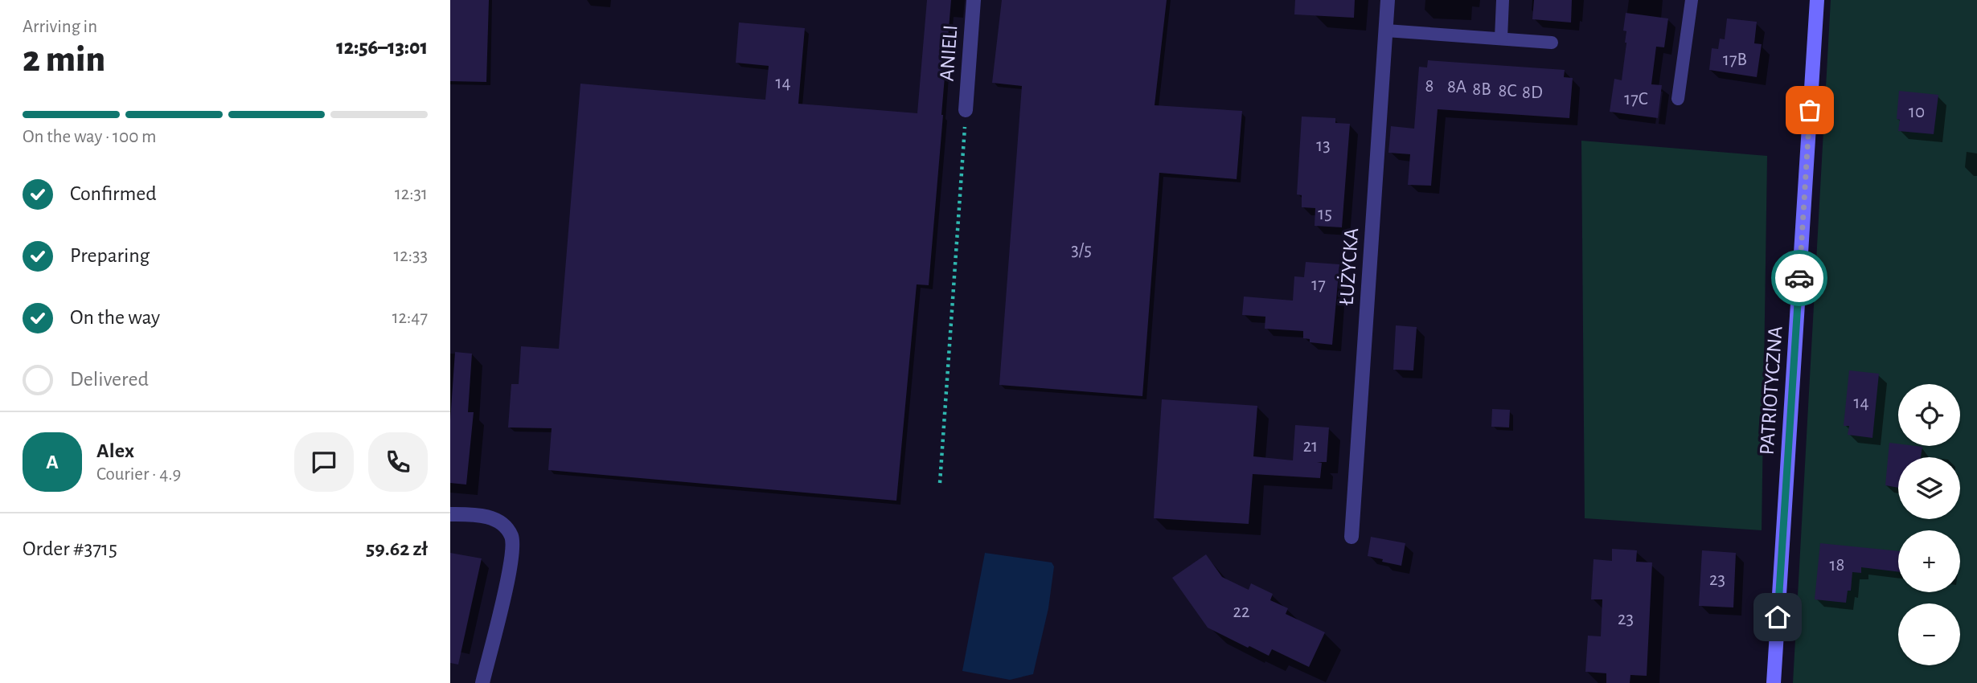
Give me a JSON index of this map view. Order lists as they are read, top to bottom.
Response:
{
  "streets": {
    "street": ["ANIELI", "ŁUŻYCKA", "PATRIOTYCZNA"]
  },
  "house_numbers": [
    "17B",
    "14",
    "8",
    "8A",
    "8B",
    "8C",
    "8D",
    "17C",
    "10",
    "13",
    "15",
    "3/5",
    "17",
    "14",
    "21",
    "18",
    "23",
    "22",
    "23"
  ],
  "page": {
    "heading": ["2 min", "Arriving in", "12:56–13:01"],
    "panel": [
      "Alex",
      "Courier · 4.9",
      "Order #3715",
      "59.62 zł"
    ],
    "bar": "On the way · 100 m",
    "list": [
      ["Confirmed", "12:31"],
      ["Preparing", "12:33"],
      ["On the way", "12:47"],
      "Delivered"
    ],
    "map_buttons": ["+", "−"],
    "round": "A"
  }
}
